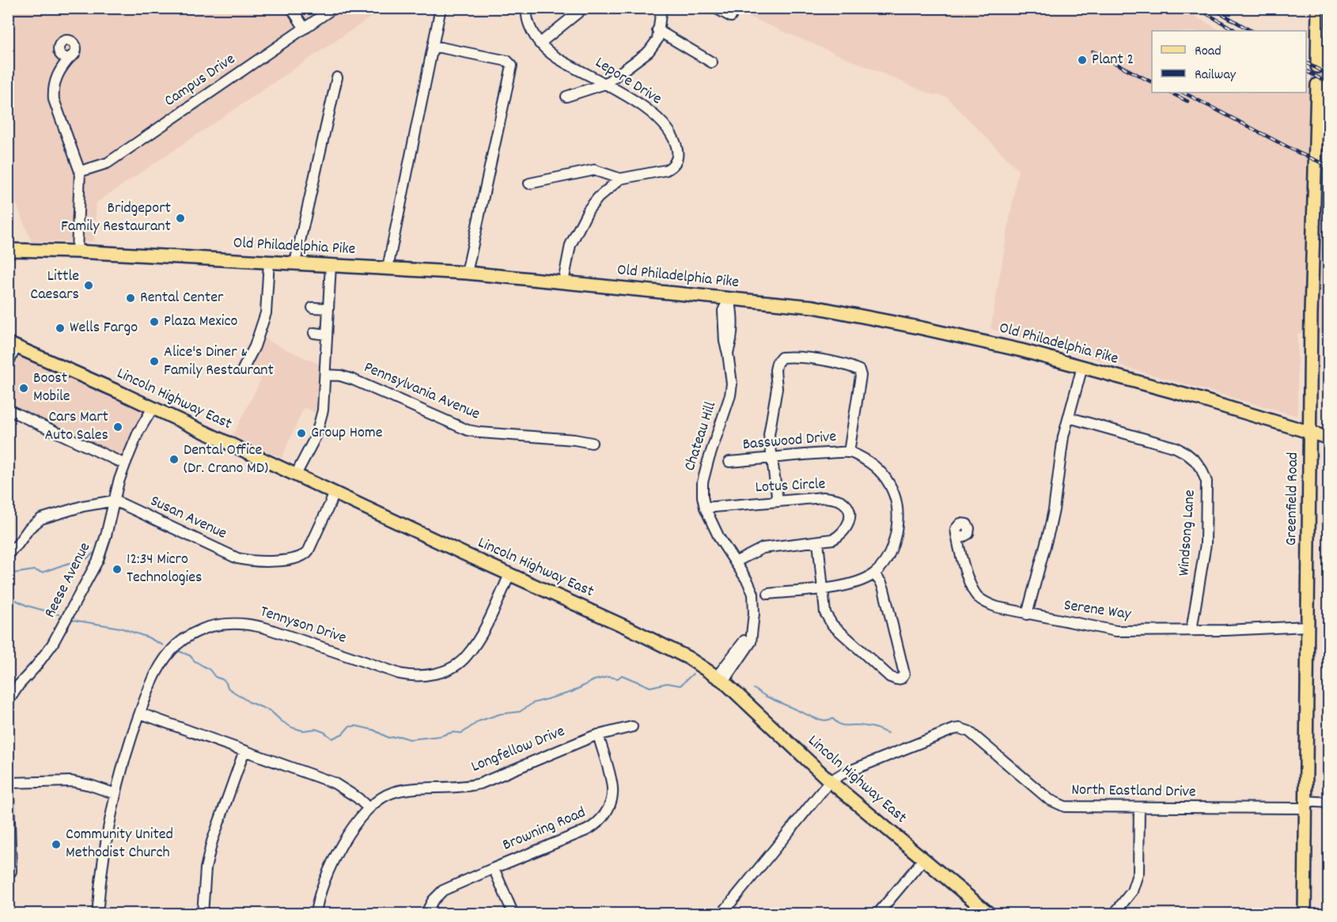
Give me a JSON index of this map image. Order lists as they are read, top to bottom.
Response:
{
  "streets": {
    "main road": ["Old Philadelphia Pike", "Lincoln Highway East", "Greenfield Road"],
    "street": [
      "Campus Drive",
      "Lepore Drive",
      "Pennsylvania Avenue",
      "Chateau Hill",
      "Basswood Drive",
      "Lotus Circle",
      "Susan Avenue",
      "Windsong Lane",
      "Reese Avenue",
      "Serene Way",
      "Tennyson Drive",
      "Longfellow Drive",
      "North Eastland Drive",
      "Browning Road"
    ]
  },
  "crossings": [
    ["Old Philadelphia Pike", "Chateau Hill"],
    ["Old Philadelphia Pike", "Greenfield Road"],
    ["Lincoln Highway East", "Chateau Hill"],
    ["Lincoln Highway East", "Susan Avenue"],
    ["Lincoln Highway East", "Reese Avenue"],
    ["Lincoln Highway East", "Tennyson Drive"],
    ["Lincoln Highway East", "North Eastland Drive"],
    ["Chateau Hill", "Lotus Circle"],
    ["Greenfield Road", "Serene Way"],
    ["Greenfield Road", "North Eastland Drive"],
    ["Susan Avenue", "Reese Avenue"],
    ["Windsong Lane", "Serene Way"],
    ["Longfellow Drive", "Browning Road"]
  ],
  "places": [
    "Plant 2",
    "Bridgeport Family Restaurant",
    "Little Caesars",
    "Rental Center",
    "Plaza Mexico",
    "Wells Fargo",
    "Alice's Diner & Family Restaurant",
    "Boost Mobile",
    "Cars Mart Auto Sales",
    "Group Home",
    "Dental Office (Dr. Crano MD)",
    "12:34 Micro Technologies",
    "Community United Methodist Church"
  ],
  "legend": ["Road", "Railway"]
}
